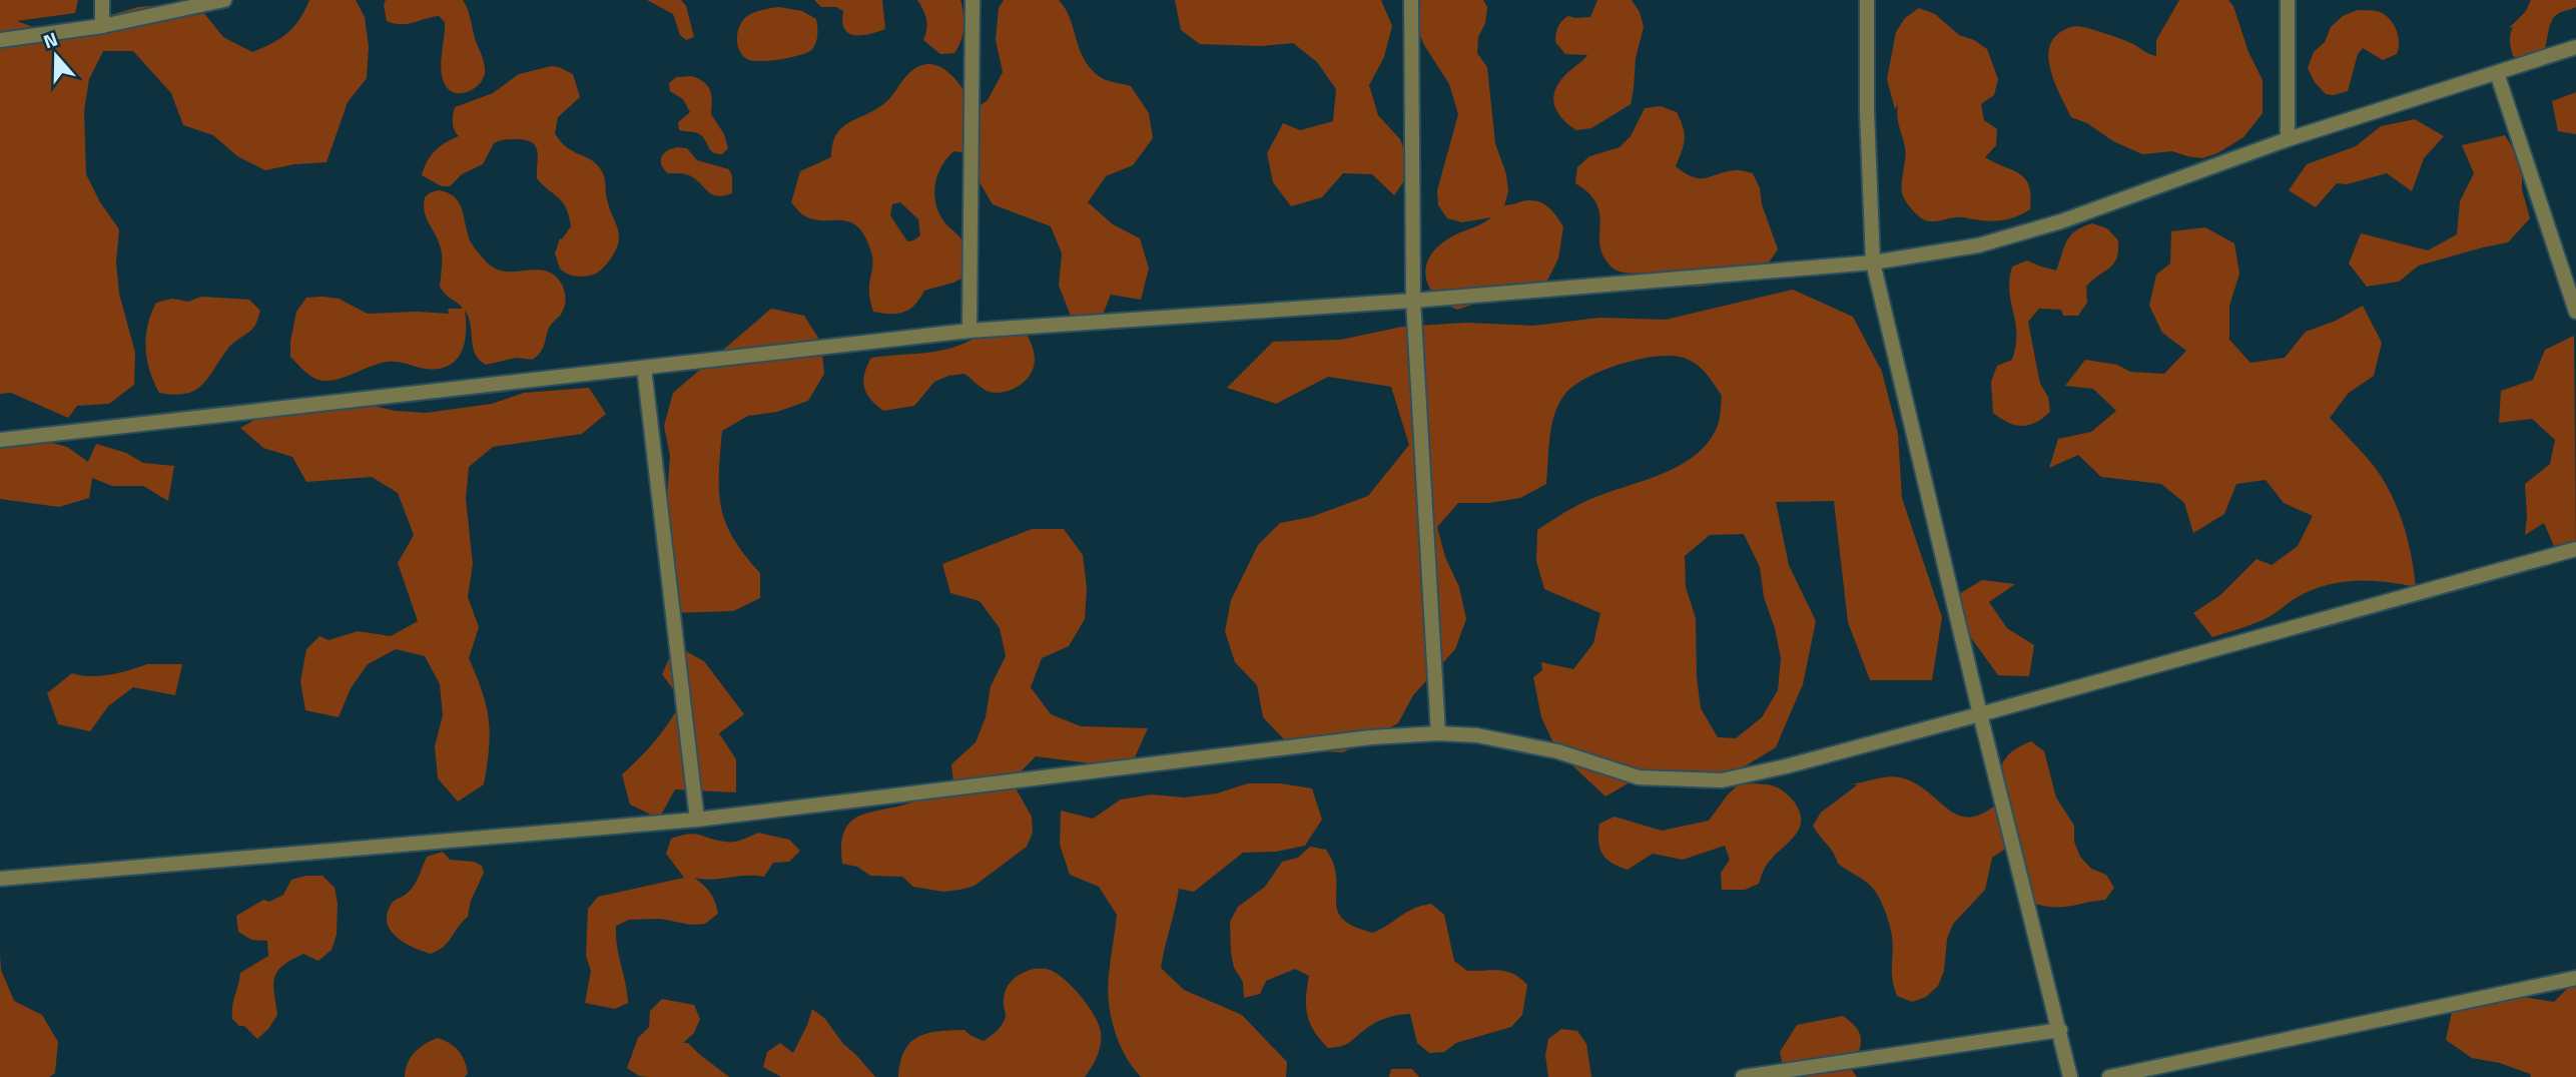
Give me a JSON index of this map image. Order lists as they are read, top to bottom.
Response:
{
  "north": "top"
}
